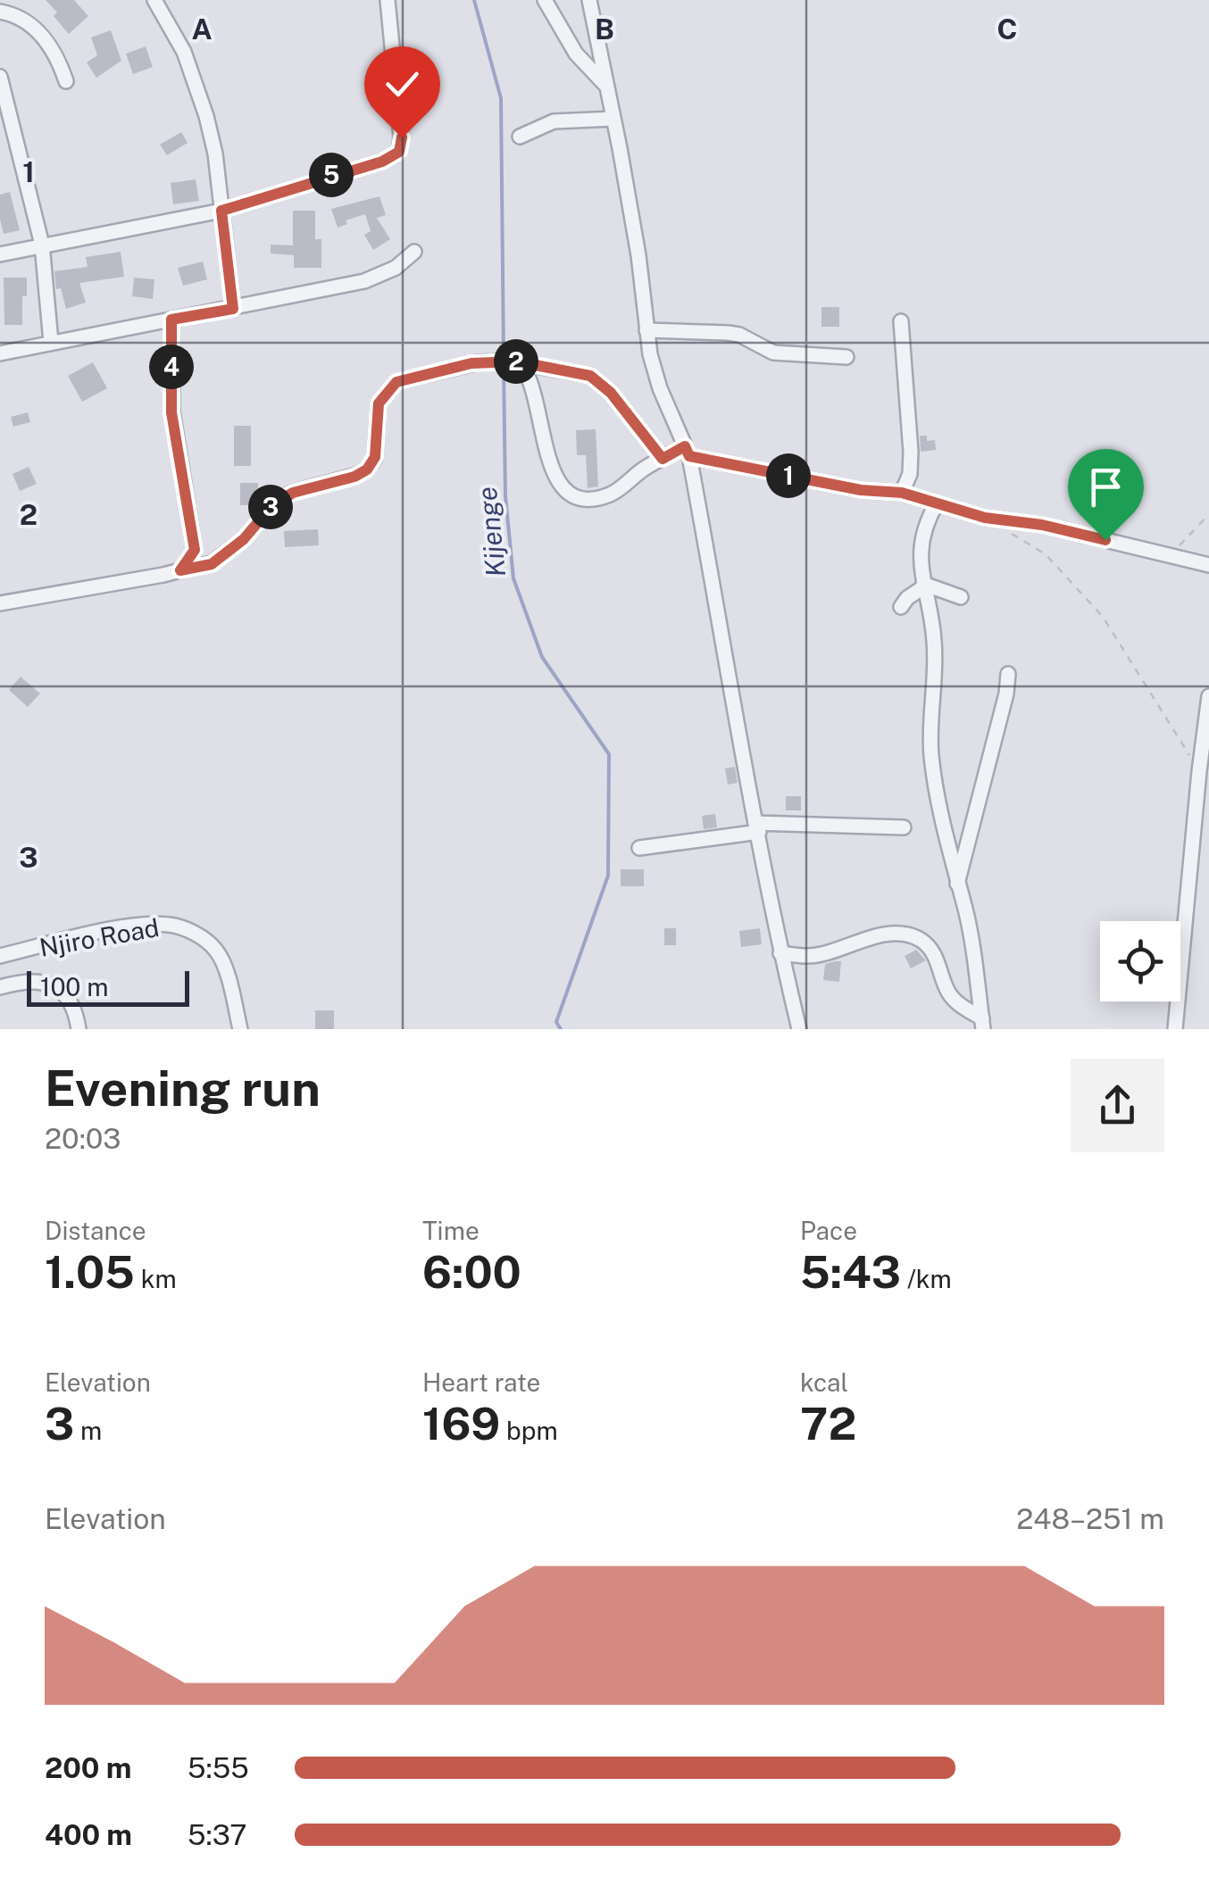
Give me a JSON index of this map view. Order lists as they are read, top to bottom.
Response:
{
  "streets": {
    "street": ["Njiro Road"]
  },
  "water": ["Kijenge"],
  "scale_bar": "100 m",
  "page": {
    "pins": [
      "5",
      "2",
      "4",
      "1",
      "3"
    ],
    "scale": "100 m",
    "heading": ["Evening run", "20:03"],
    "stats": [
      ["Distance", "1.05 km"],
      ["Time", "6:00"],
      ["Pace", "5:43 /km"],
      ["Elevation", "3 m"],
      ["Heart rate", "169 bpm"],
      ["kcal", "72"]
    ],
    "chart": ["Elevation", "248–251 m"],
    "list": [
      {
        "name": "200 m",
        "note": "5:55"
      },
      {
        "name": "400 m",
        "note": "5:37"
      }
    ]
  },
  "grid": {
    "columns": ["A", "B", "C"],
    "rows": ["1", "2", "3"]
  }
}
